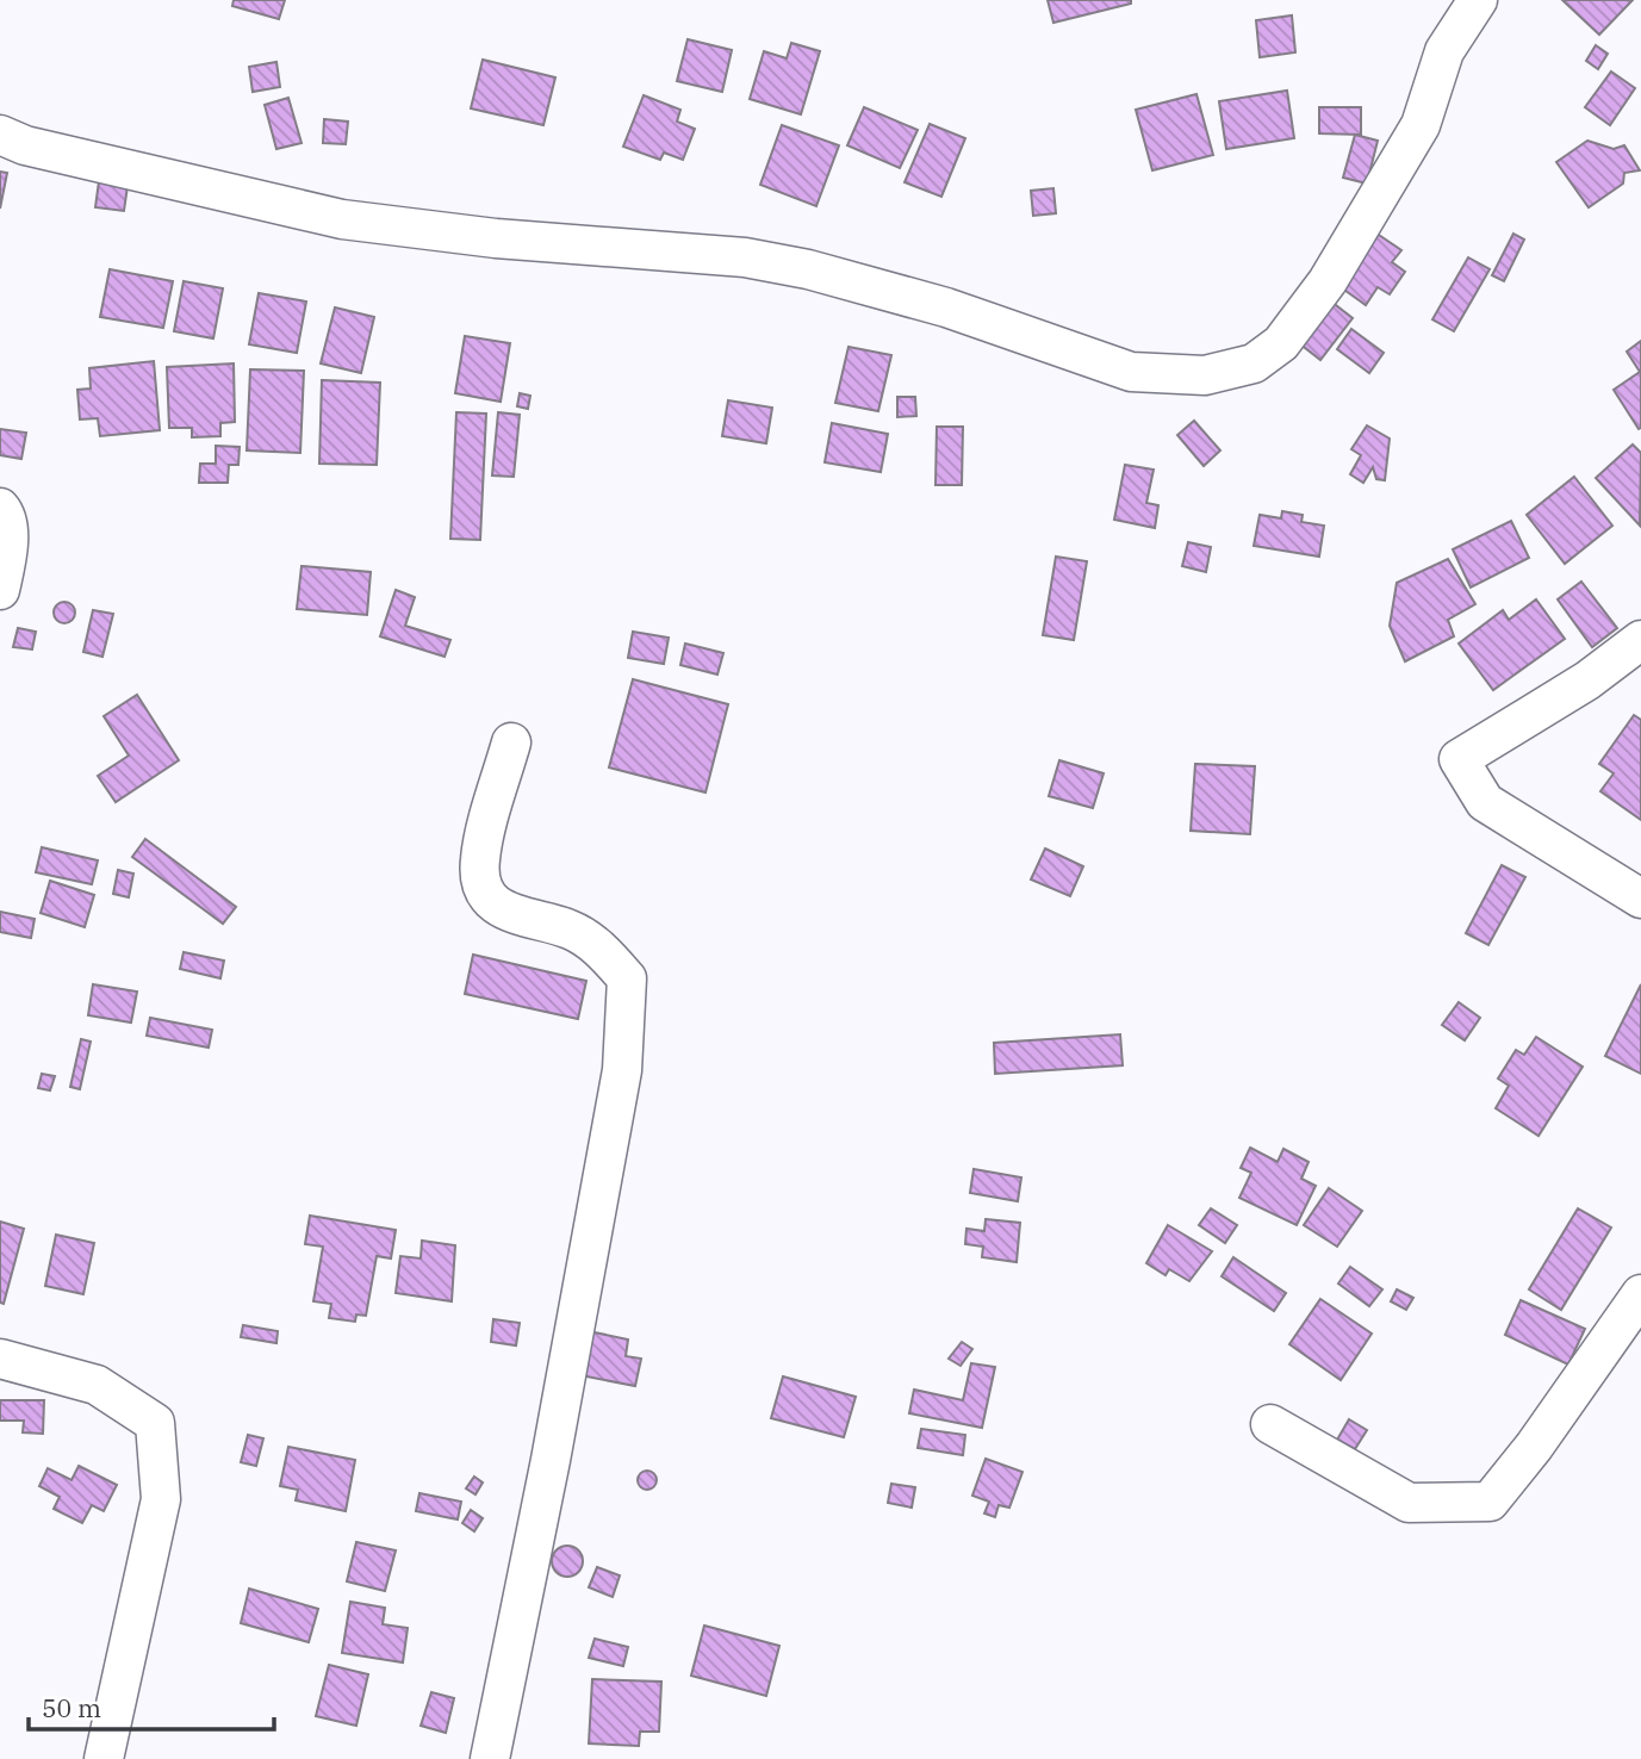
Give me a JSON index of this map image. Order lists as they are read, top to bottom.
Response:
{
  "scale_bar": "50 m"
}
